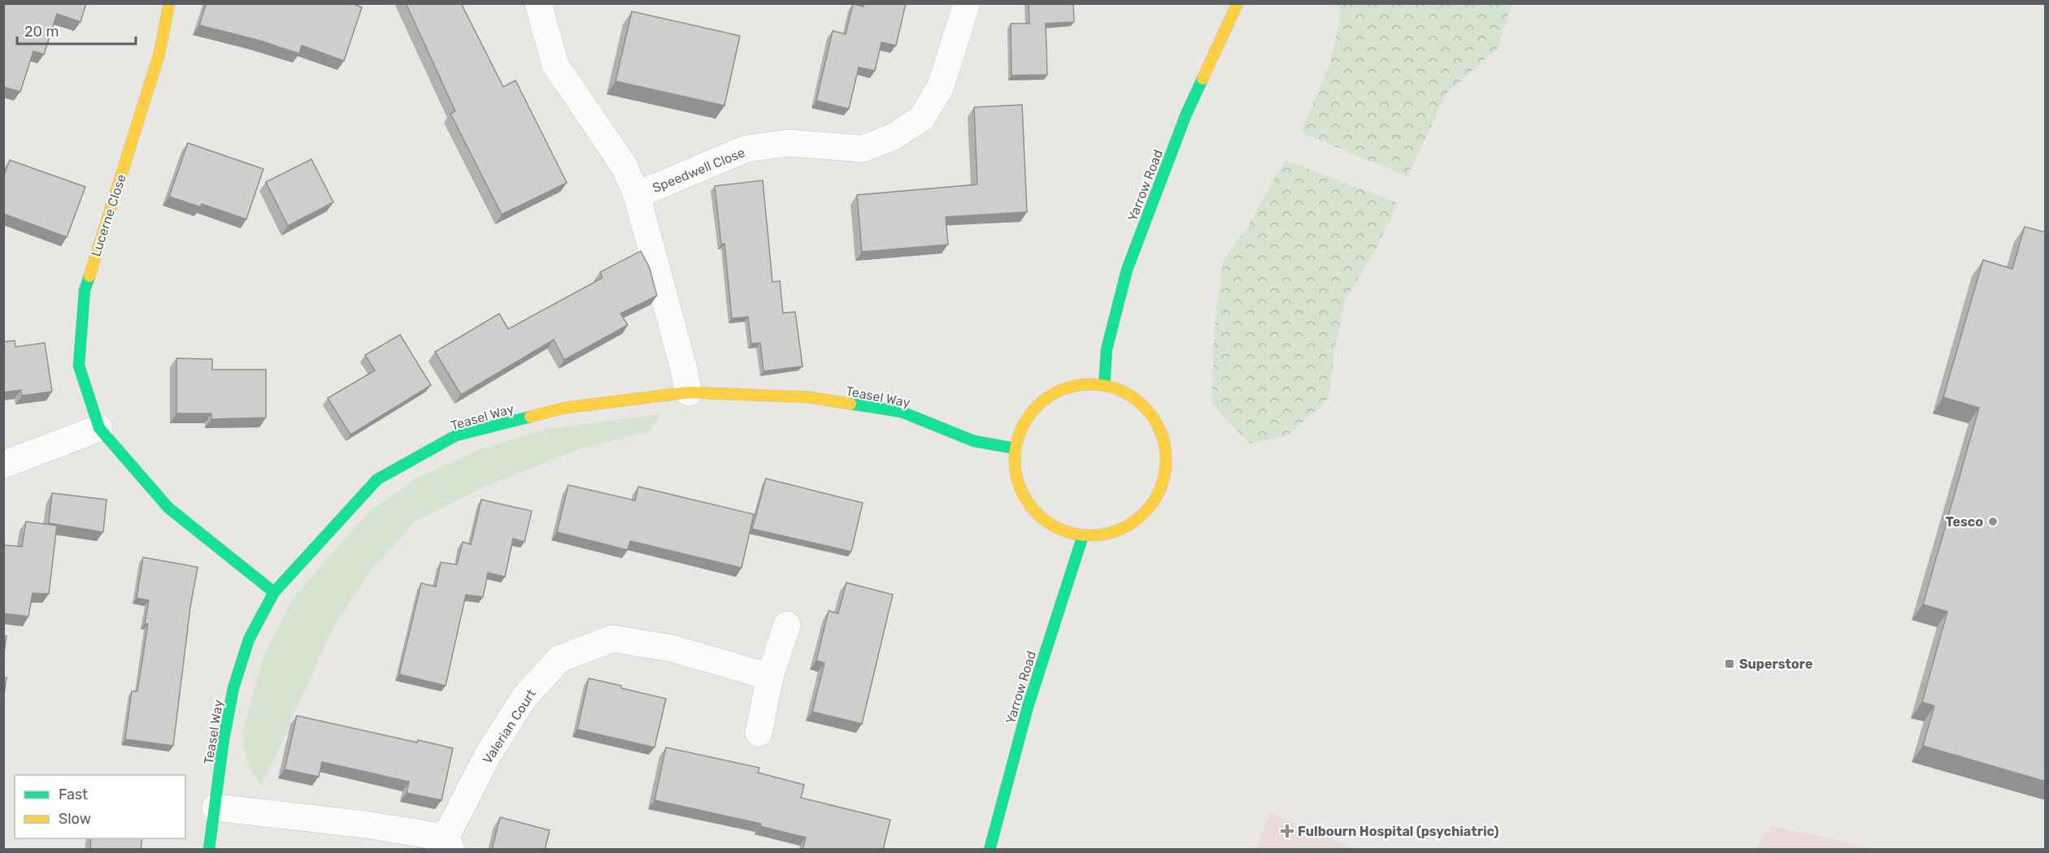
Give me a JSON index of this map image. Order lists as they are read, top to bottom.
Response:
{
  "streets": {
    "street": [
      "Speedwell Close",
      "Yarrow Road",
      "Lucerne Close",
      "Teasel Way",
      "Valerian Court"
    ]
  },
  "crossings": [
    ["Speedwell Close", "Teasel Way"],
    ["Yarrow Road", "Teasel Way"],
    ["Lucerne Close", "Teasel Way"],
    ["Teasel Way", "Valerian Court"]
  ],
  "places": {
    "other": ["Tesco"],
    "transit": ["Superstore"],
    "health": ["Fulbourn Hospital (psychiatric)"]
  },
  "legend": ["Fast", "Slow"],
  "scale_bar": "20 m"
}
